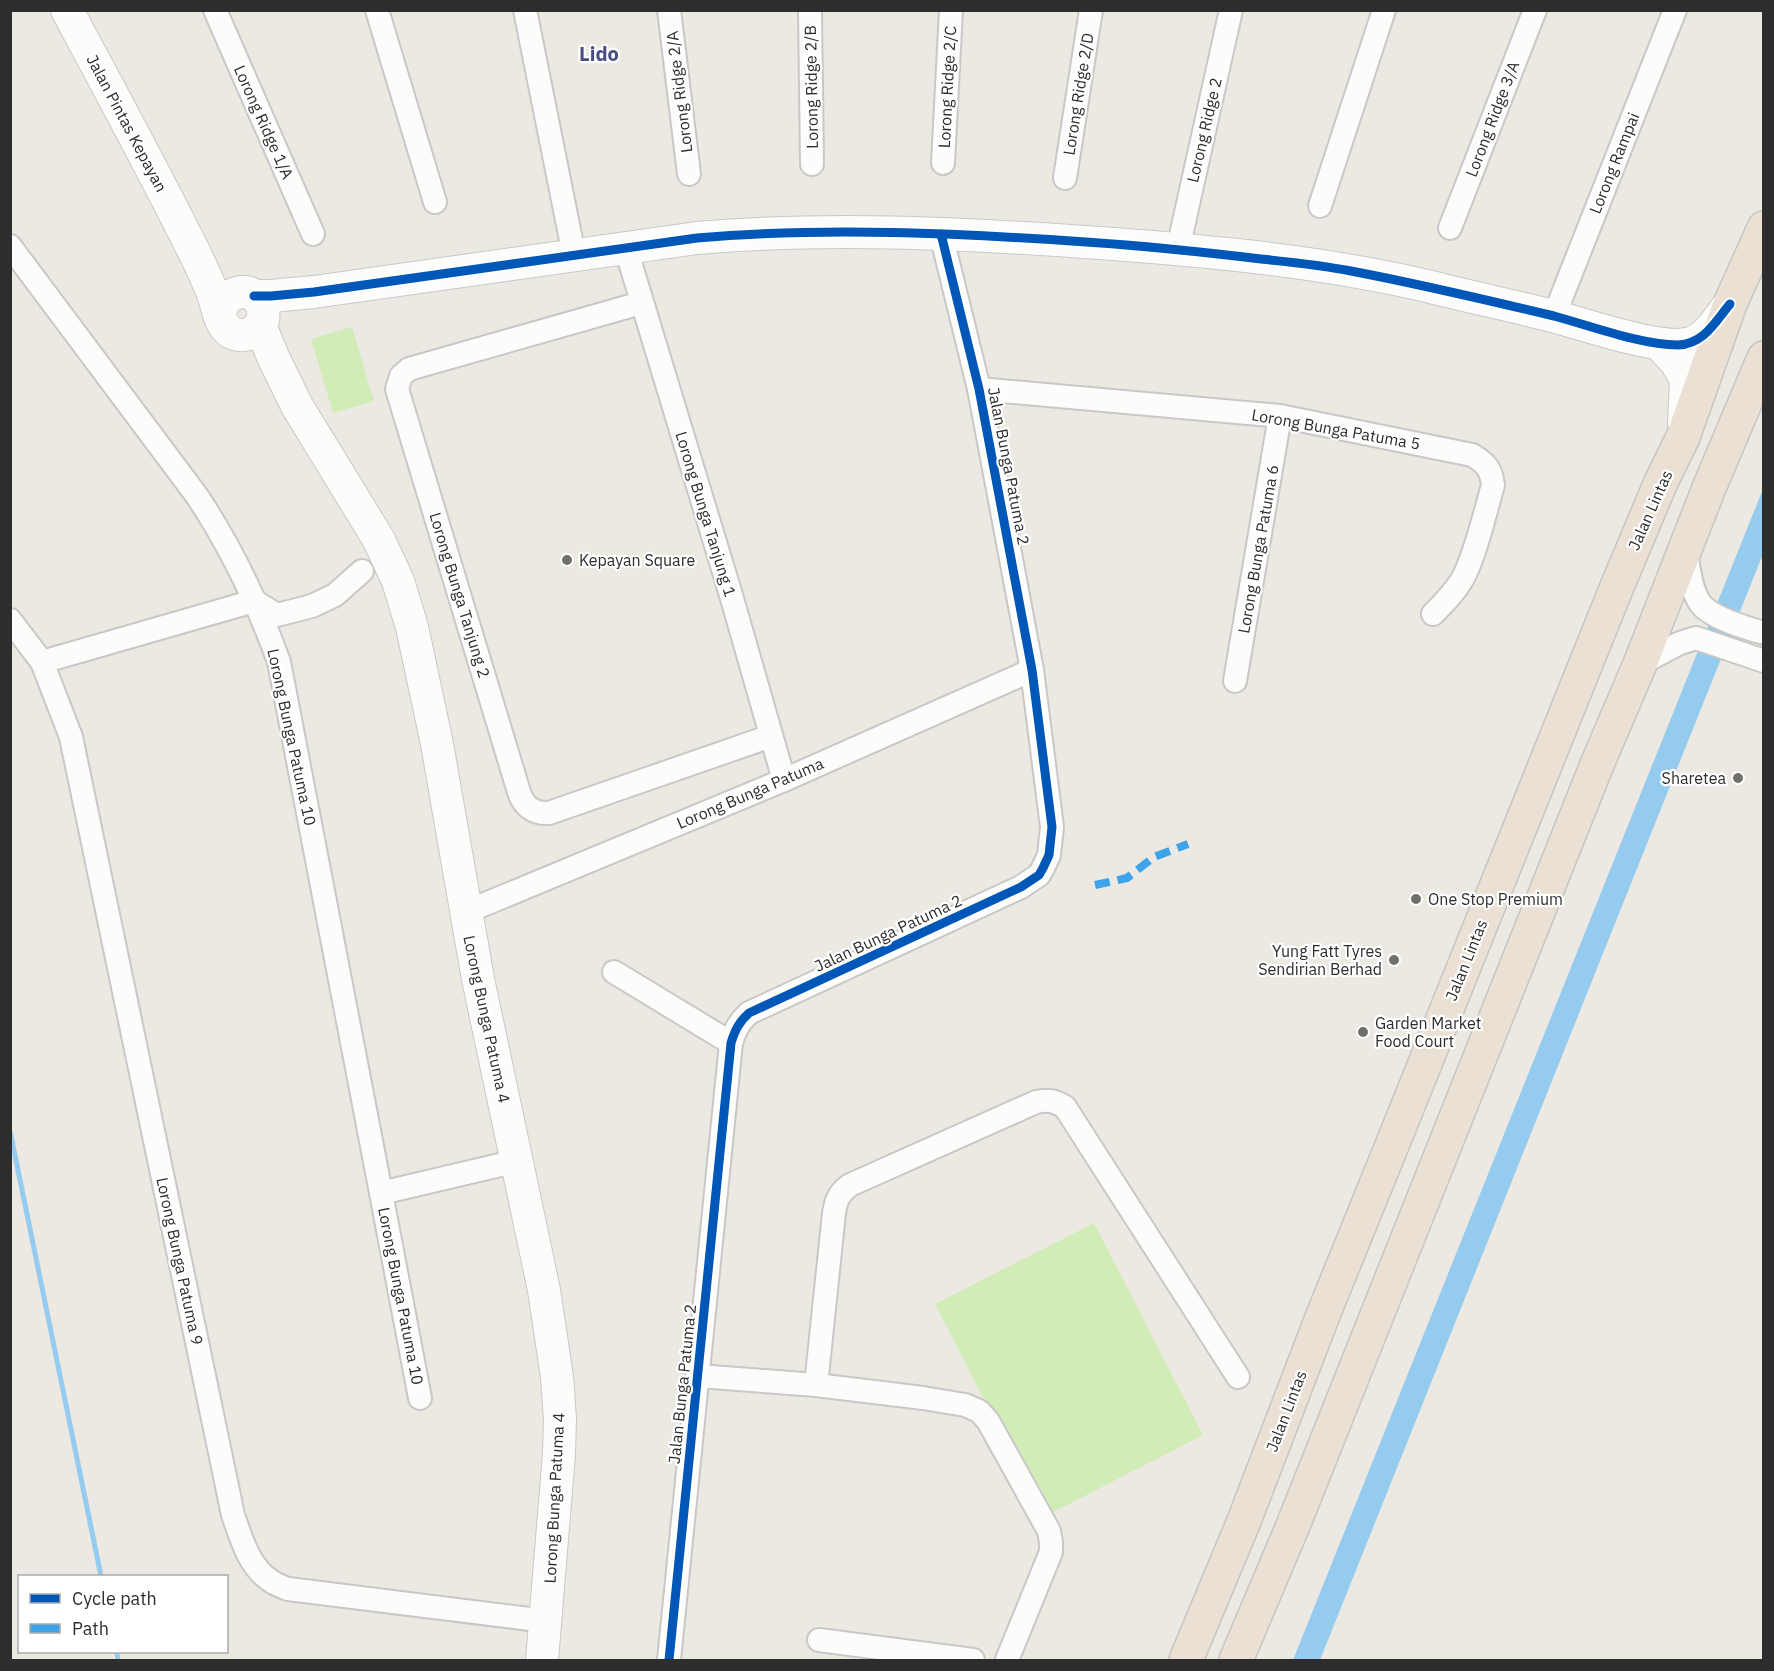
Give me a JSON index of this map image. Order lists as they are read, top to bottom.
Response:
{
  "streets": {
    "highway": ["Jalan Lintas"],
    "street": [
      "Lorong Ridge 2/B",
      "Lorong Ridge 2/C",
      "Lorong Ridge 2/A",
      "Lorong Ridge 2/D",
      "Lorong Ridge 3/A",
      "Lorong Ridge 1/A",
      "Jalan Pintas Kepayan",
      "Lorong Ridge 2",
      "Lorong Rampai",
      "Lorong Bunga Patuma 5",
      "Jalan Bunga Patuma 2",
      "Lorong Bunga Tanjung 1",
      "Lorong Bunga Patuma 6",
      "Lorong Bunga Tanjung 2",
      "Lorong Bunga Patuma 10",
      "Lorong Bunga Patuma",
      "Lorong Bunga Patuma 4",
      "Lorong Bunga Patuma 9"
    ]
  },
  "crossings": [
    ["Lorong Bunga Patuma 5", "Jalan Bunga Patuma 2"],
    ["Lorong Bunga Patuma 5", "Lorong Bunga Patuma 6"],
    ["Jalan Bunga Patuma 2", "Lorong Bunga Patuma"],
    ["Lorong Bunga Tanjung 1", "Lorong Bunga Tanjung 2"],
    ["Lorong Bunga Tanjung 1", "Lorong Bunga Patuma"],
    ["Lorong Bunga Patuma 10", "Lorong Bunga Patuma 4"],
    ["Lorong Bunga Patuma", "Lorong Bunga Patuma 4"],
    ["Lorong Bunga Patuma 4", "Lorong Bunga Patuma 9"]
  ],
  "districts": ["Lido"],
  "places": [
    "Kepayan Square",
    "Sharetea",
    "One Stop Premium",
    "Yung Fatt Tyres Sendirian Berhad",
    "Garden Market Food Court"
  ],
  "legend": ["Cycle path", "Path"]
}
